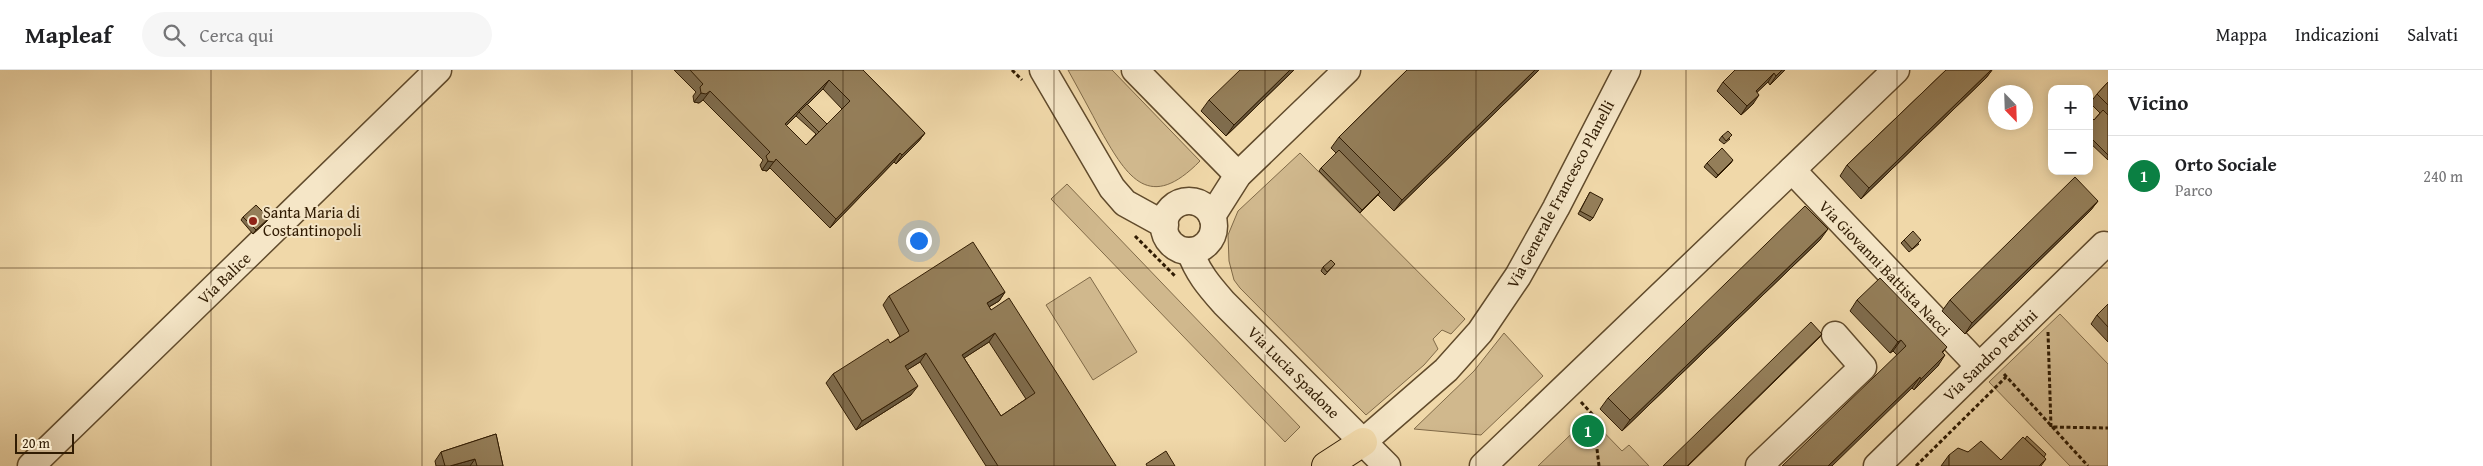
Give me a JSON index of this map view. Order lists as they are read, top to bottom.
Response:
{
  "streets": {
    "street": [
      "Via Generale Francesco Planelli",
      "Via Giovanni Battista Nacci",
      "Via Balice",
      "Via Sandro Pertini",
      "Via Lucia Spadone"
    ]
  },
  "crossings": [
    ["Via Generale Francesco Planelli", "Via Lucia Spadone"],
    ["Via Giovanni Battista Nacci", "Via Sandro Pertini"]
  ],
  "places": ["Santa Maria di Costantinopoli"],
  "scale_bar": "20 m",
  "north": "bottom right",
  "page": {
    "header": "Mapleaf",
    "search": "Cerca qui",
    "nav": ["Mappa", "Indicazioni", "Salvati"],
    "heading": "Vicino",
    "map_buttons": ["+", "−"],
    "list": [
      {
        "mark": "1",
        "name": "Orto Sociale",
        "note": "Parco",
        "value": "240 m"
      }
    ],
    "pins": "1",
    "scale": "20 m"
  }
}
